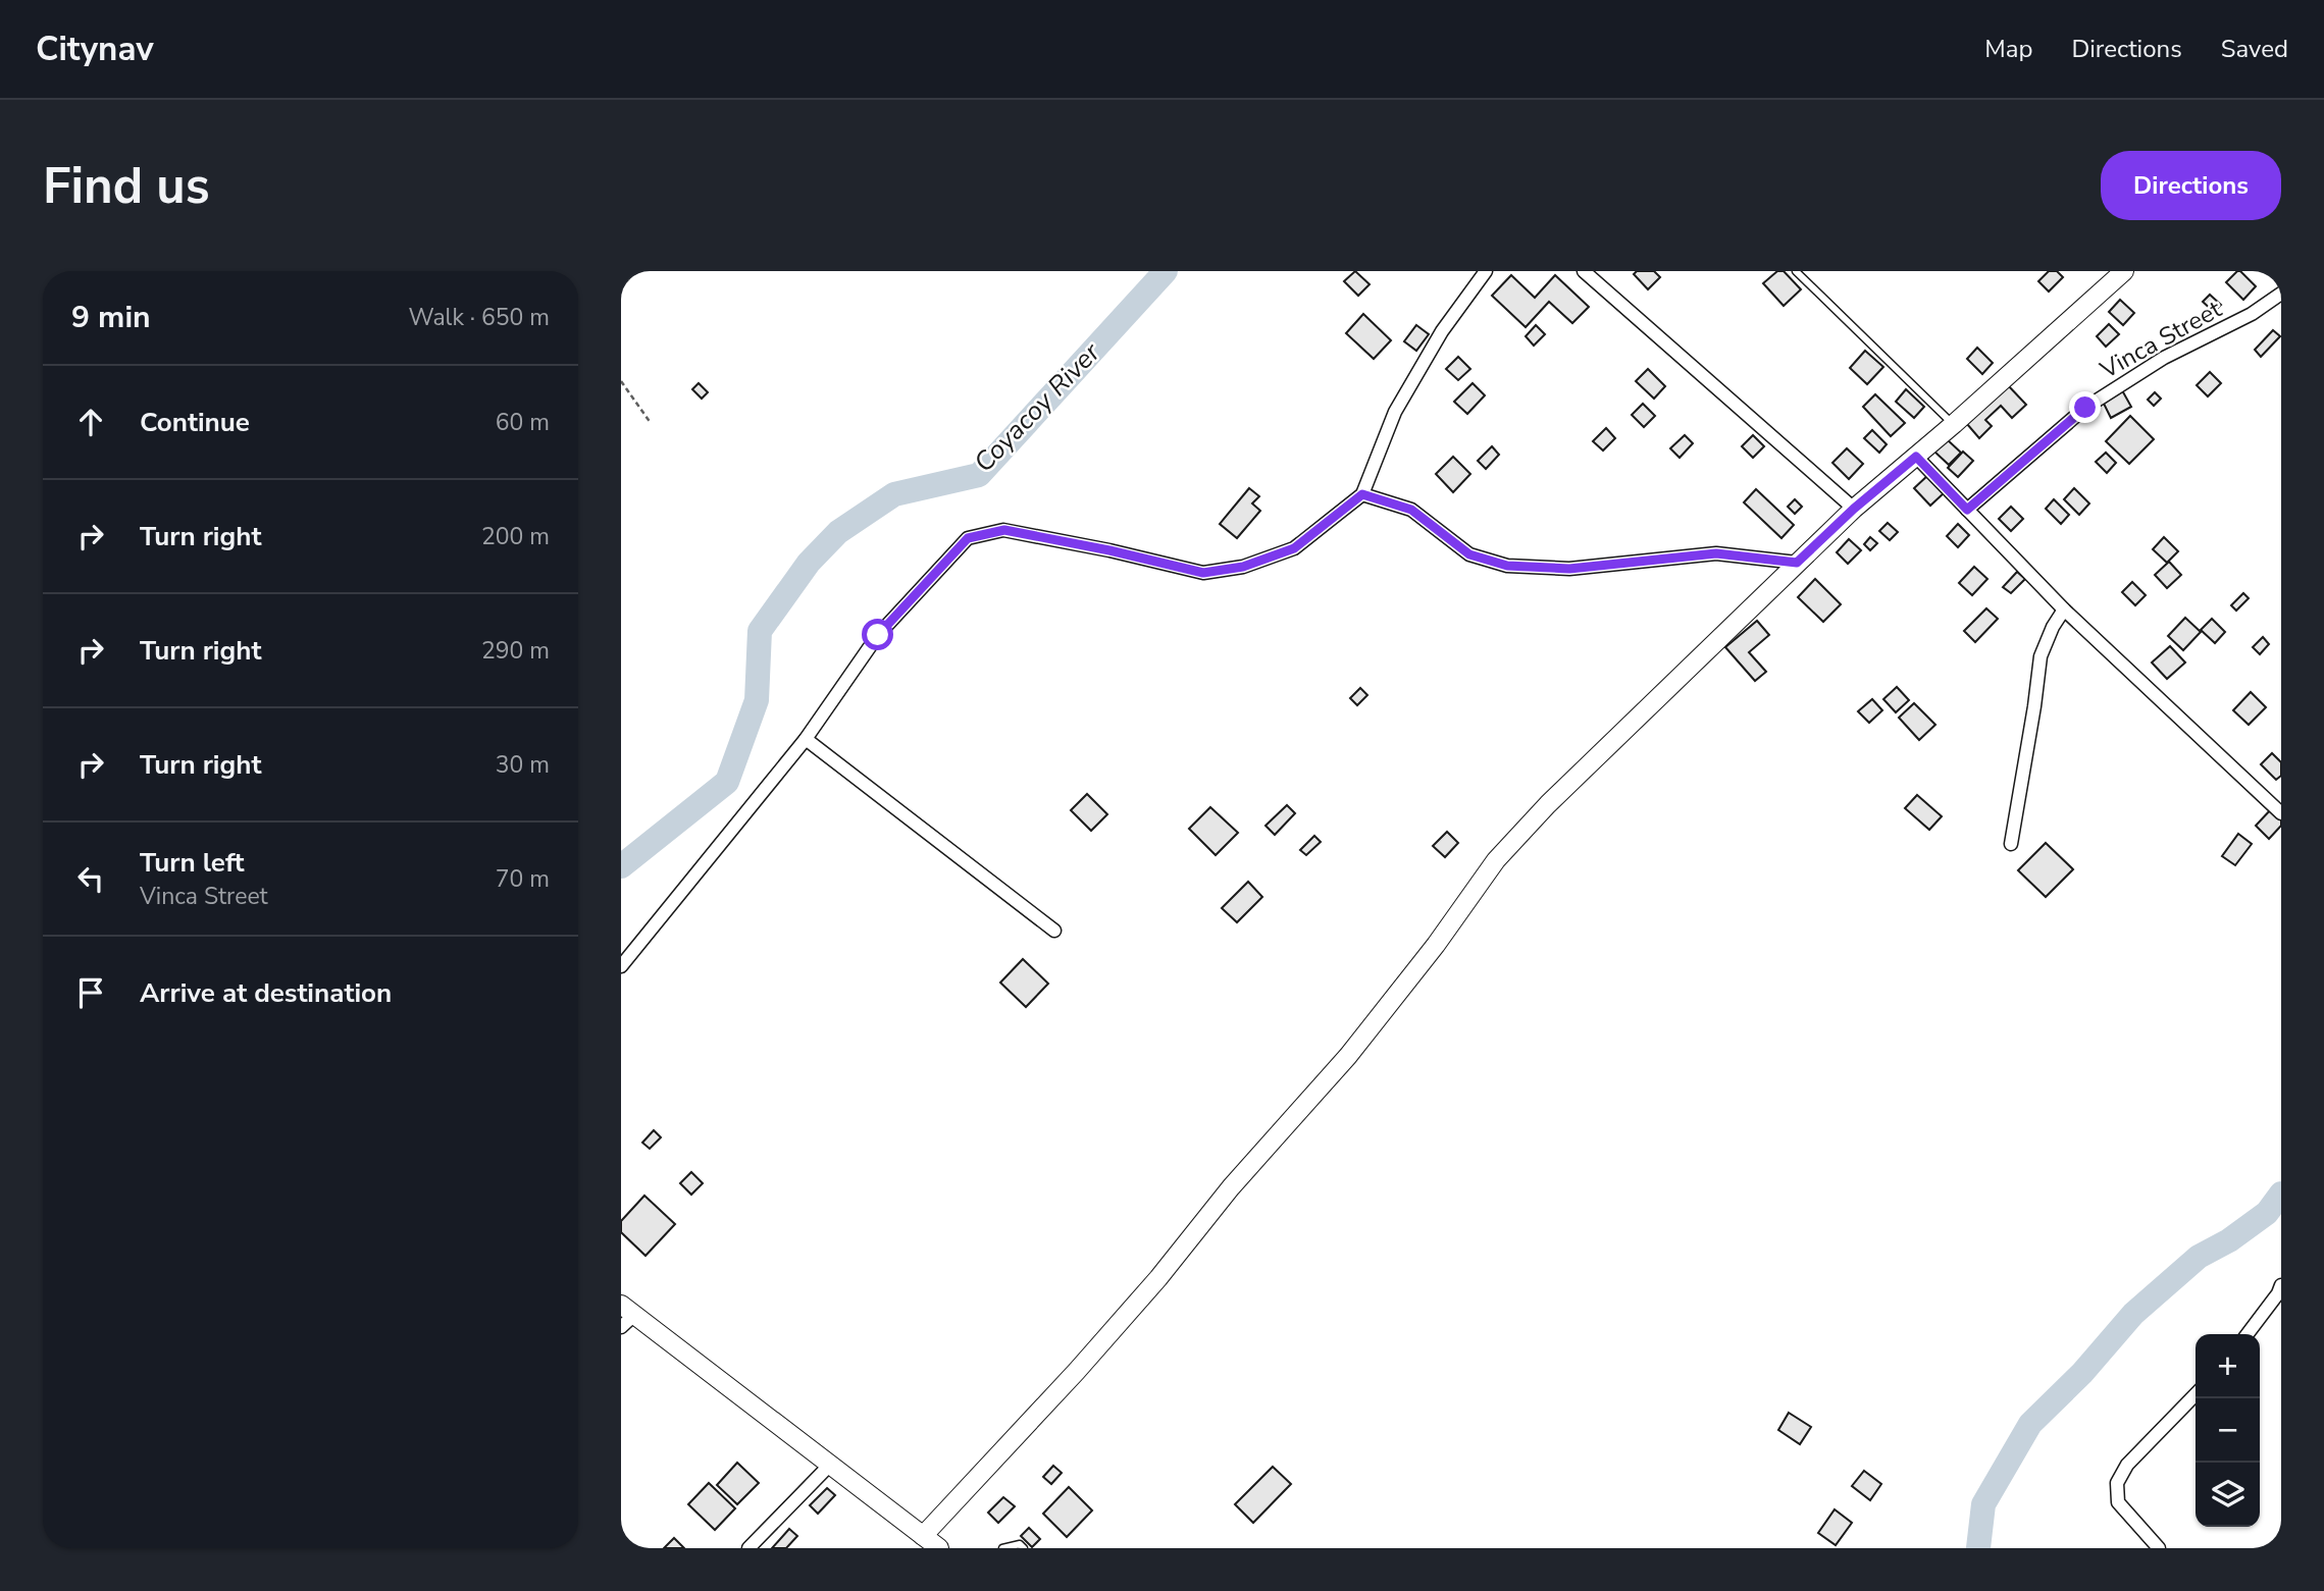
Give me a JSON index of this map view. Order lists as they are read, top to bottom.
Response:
{
  "streets": {
    "street": ["Vinca Street"]
  },
  "water": ["Coyacoy River"],
  "page": {
    "header": "Citynav",
    "nav": ["Map", "Directions", "Saved"],
    "buttons": "Directions",
    "title": "Find us",
    "heading": ["9 min", "Walk · 650 m"],
    "list": [
      ["Continue", "60 m"],
      ["Turn right", "200 m"],
      ["Turn right", "290 m"],
      ["Turn right", "30 m"],
      ["Turn left", "Vinca Street", "70 m"],
      "Arrive at destination"
    ],
    "map_buttons": ["+", "−"]
  }
}
